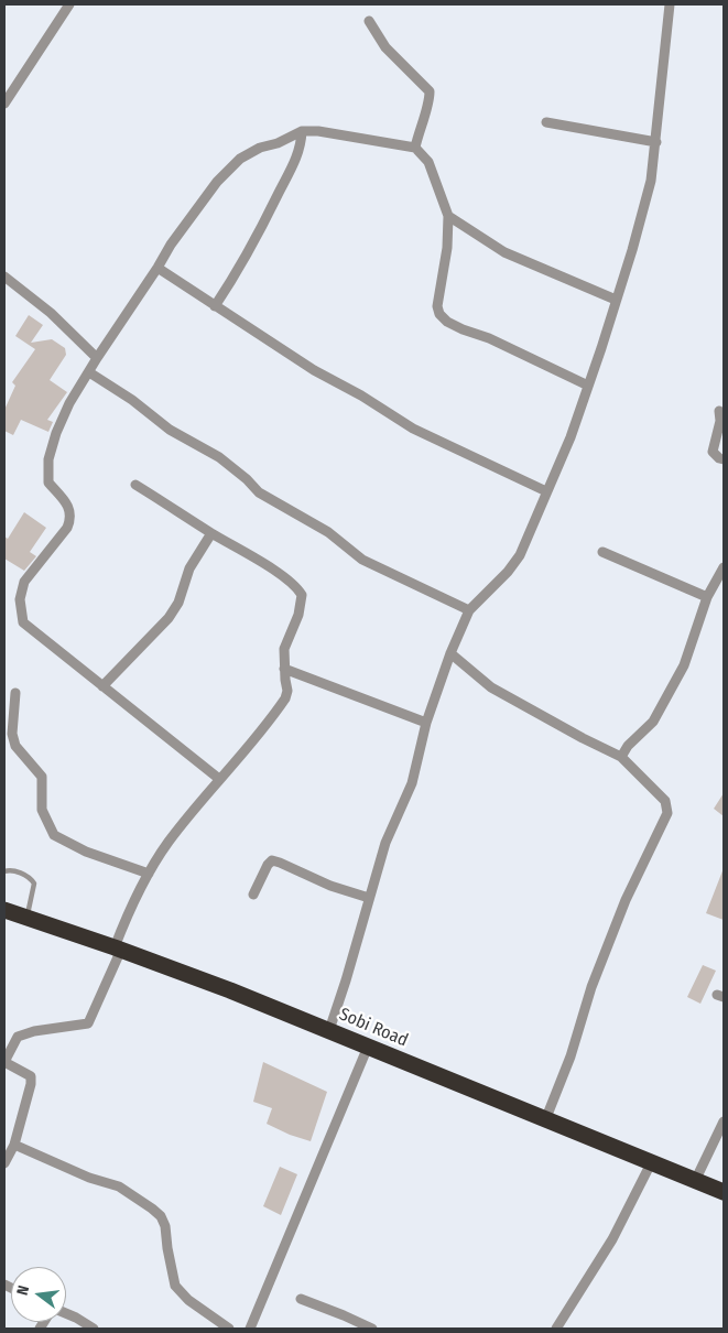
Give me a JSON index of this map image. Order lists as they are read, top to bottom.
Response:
{
  "streets": {
    "highway": ["Sobi Road"]
  },
  "north": "left"
}
